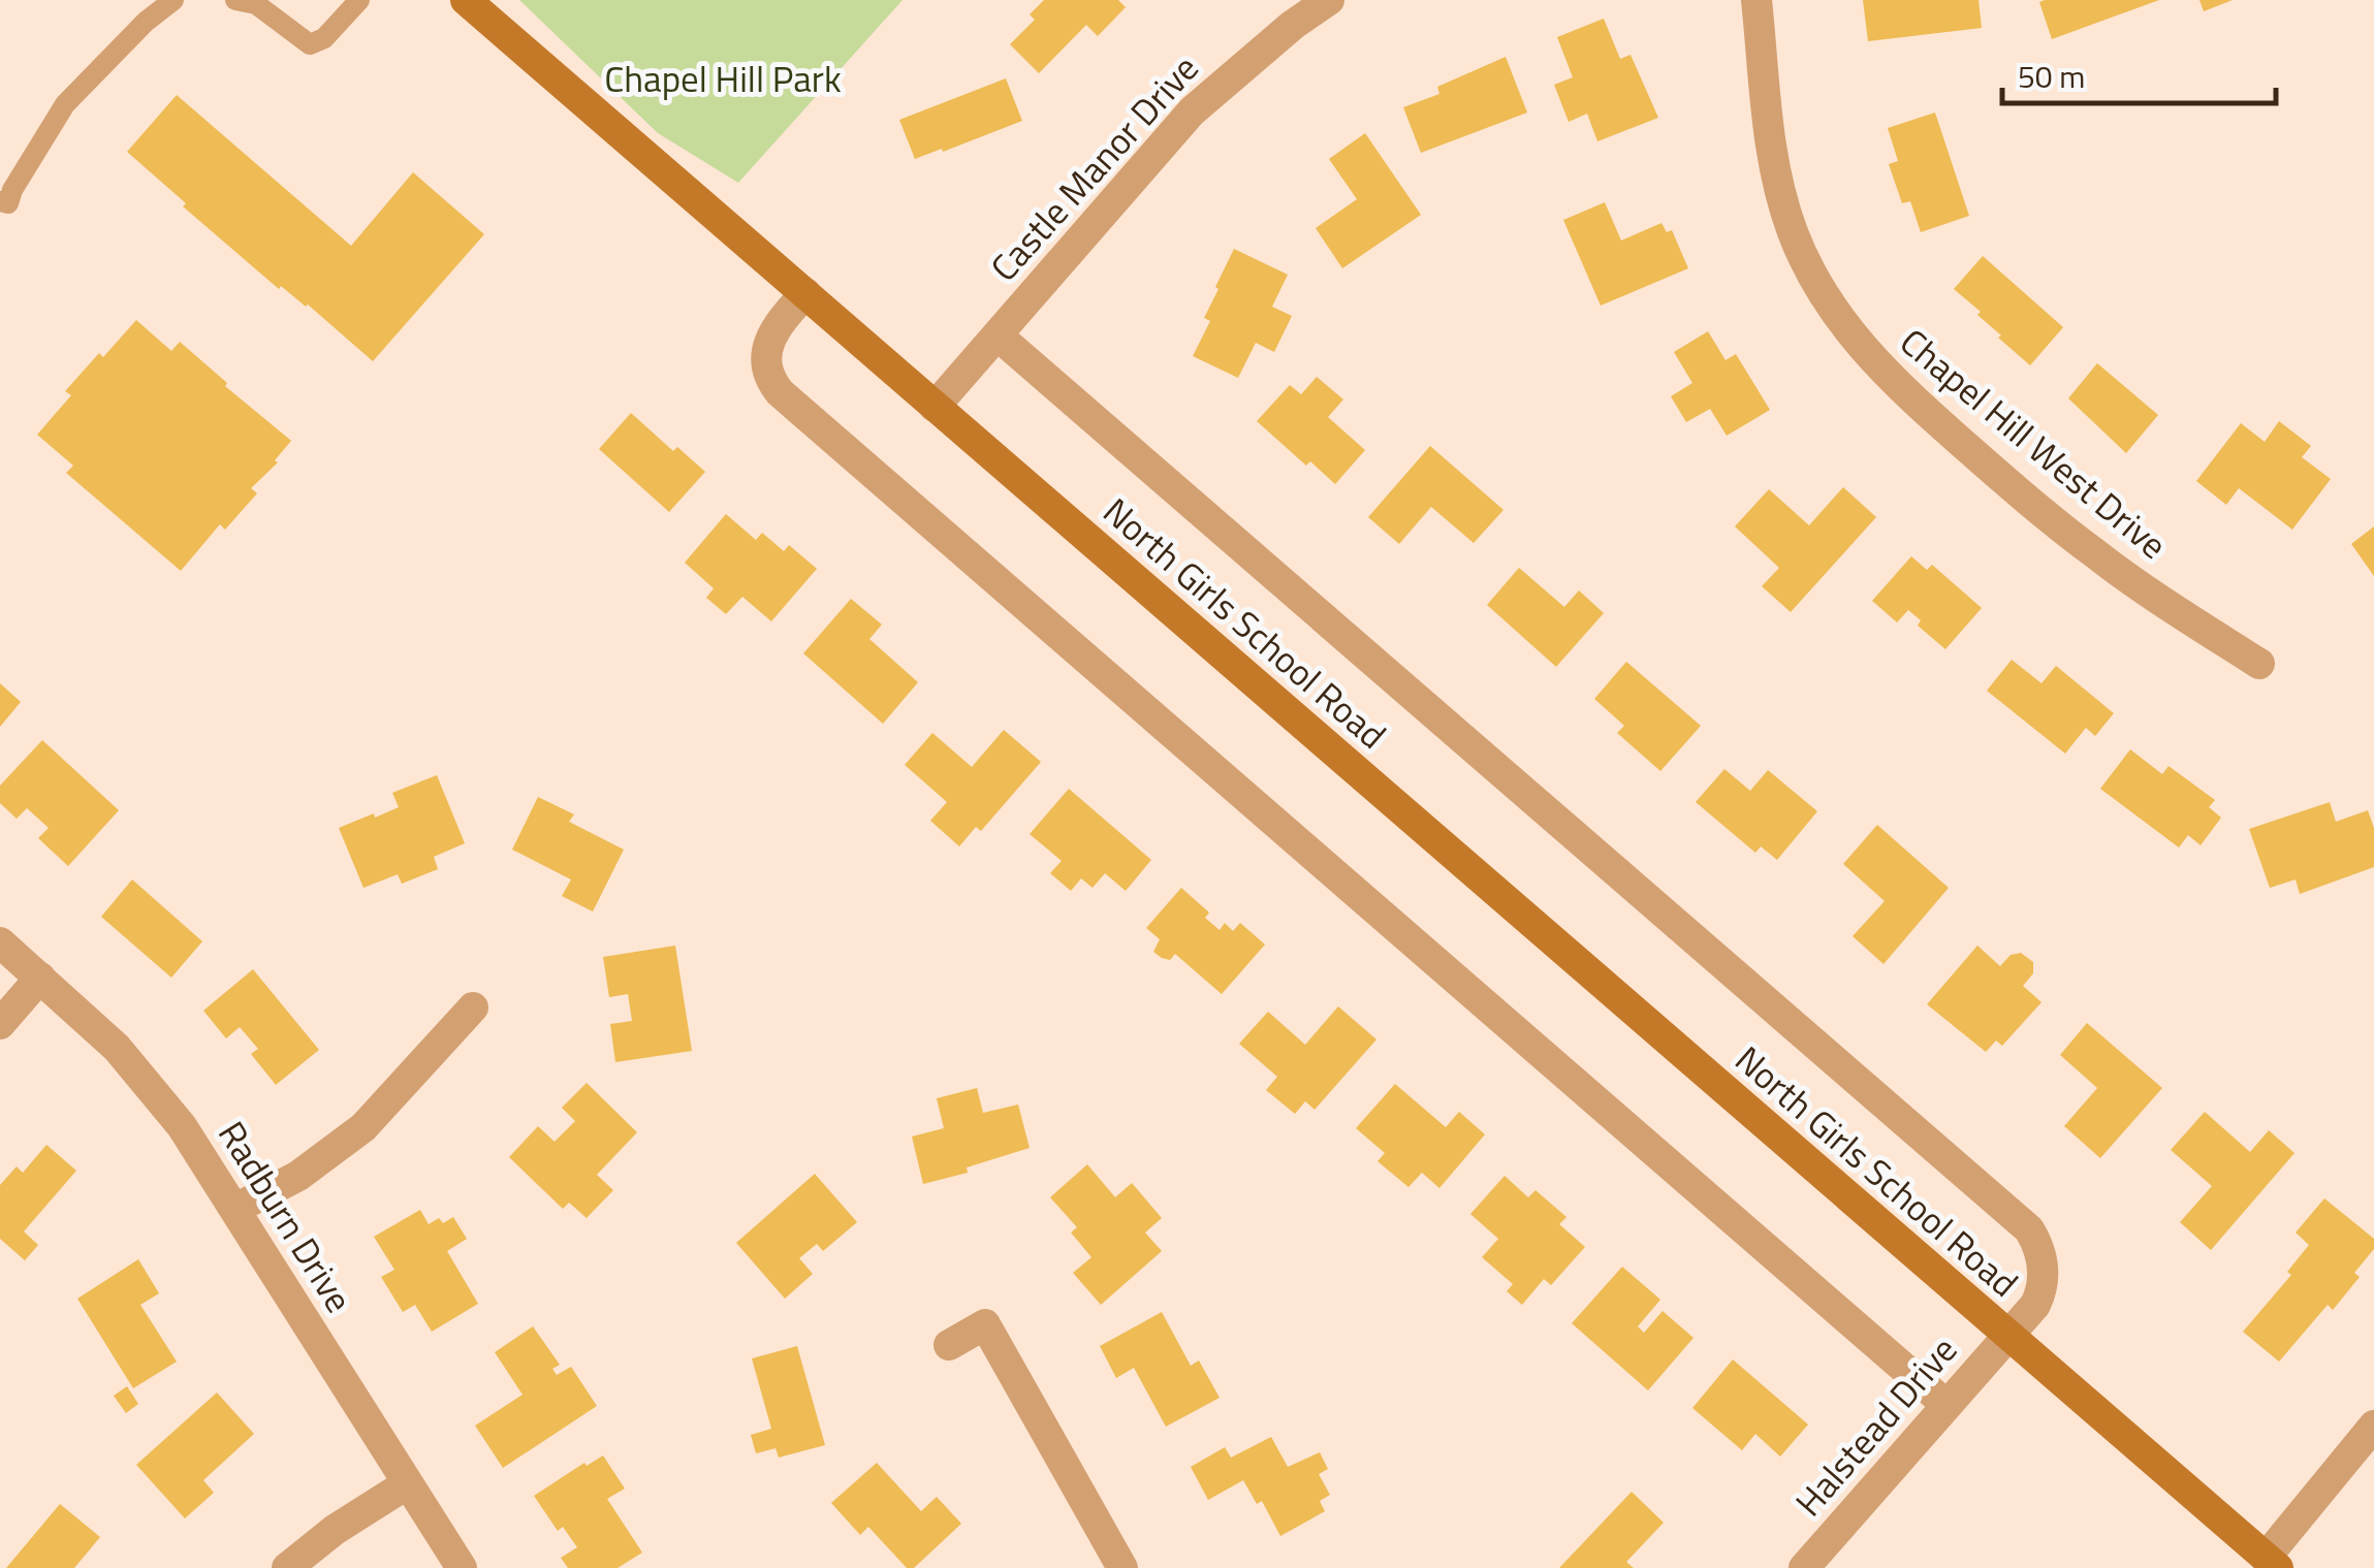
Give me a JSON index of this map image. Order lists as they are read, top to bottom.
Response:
{
  "streets": {
    "main road": ["North Girls School Road"],
    "street": [
      "Castle Manor Drive",
      "Chapel Hill West Drive",
      "Radburn Drive",
      "Halstead Drive"
    ]
  },
  "crossings": [
    ["Castle Manor Drive", "North Girls School Road"],
    ["North Girls School Road", "Halstead Drive"]
  ],
  "parks": ["Chapel Hill Park"],
  "scale_bar": "50 m"
}
